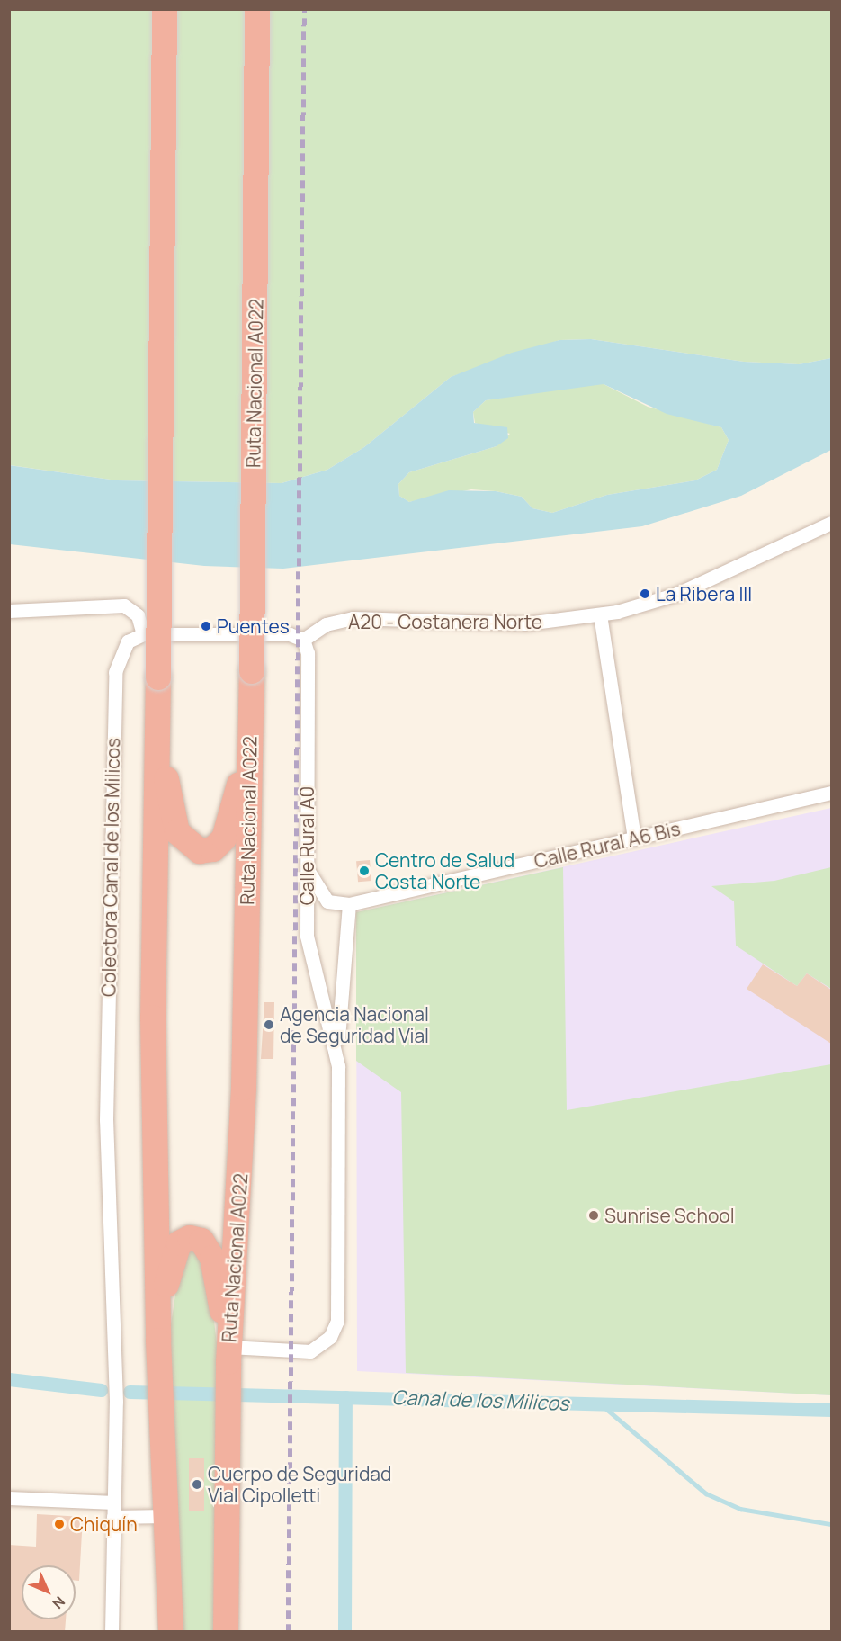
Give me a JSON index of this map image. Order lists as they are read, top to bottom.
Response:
{
  "streets": {
    "highway": ["Ruta Nacional A022"],
    "street": [
      "A20 - Costanera Norte",
      "Calle Rural A6 Bis",
      "Calle Rural A0",
      "Colectora Canal de los Milicos"
    ]
  },
  "crossings": [
    ["Ruta Nacional A022", "Calle Rural A0"],
    ["A20 - Costanera Norte", "Calle Rural A0"],
    ["Calle Rural A6 Bis", "Calle Rural A0"]
  ],
  "water": ["Canal de los Milicos"],
  "places": [
    "La Ribera III",
    "Puentes",
    "Centro de Salud Costa Norte",
    "Agencia Nacional de Seguridad Vial",
    "Sunrise School",
    "Cuerpo de Seguridad Vial Cipolletti",
    "Chiquín"
  ],
  "north": "bottom right"
}
